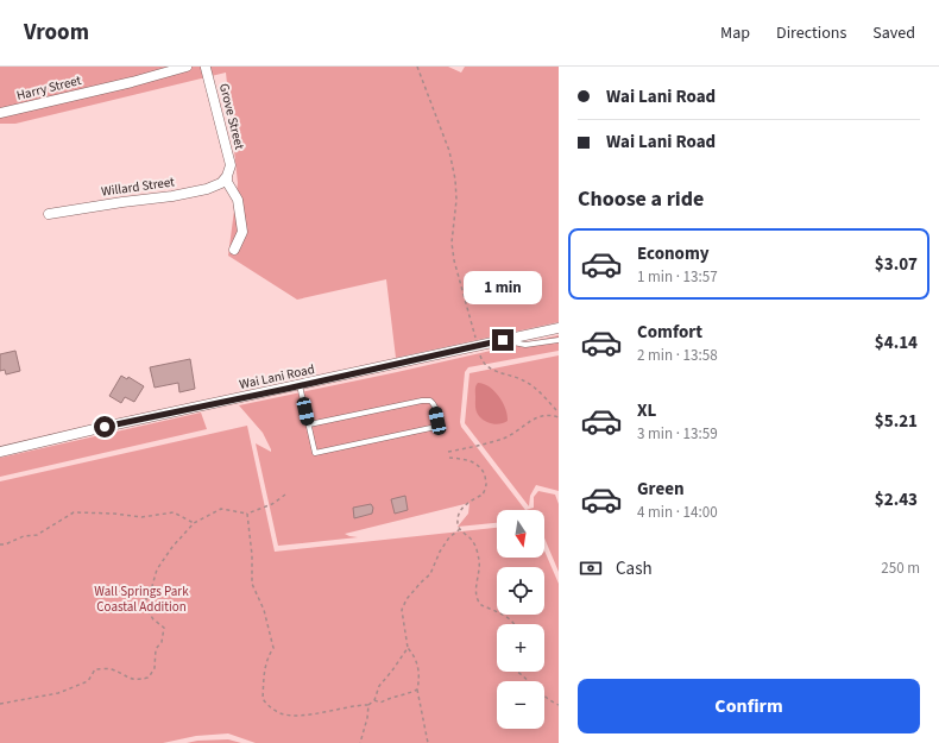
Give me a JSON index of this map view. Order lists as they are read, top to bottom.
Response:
{
  "streets": {
    "street": [
      "Harry Street",
      "Grove Street",
      "Willard Street",
      "Wai Lani Road"
    ]
  },
  "crossings": [
    ["Grove Street", "Willard Street"]
  ],
  "parks": ["Wall Springs Park Coastal Addition"],
  "north": "bottom",
  "page": {
    "header": "Vroom",
    "nav": ["Map", "Directions", "Saved"],
    "banner": ["Wai Lani Road", "Wai Lani Road"],
    "heading": "Choose a ride",
    "list": [
      {
        "name": "Economy",
        "note": "1 min · 13:57",
        "value": "$3.07"
      },
      {
        "name": "Comfort",
        "note": "2 min · 13:58",
        "value": "$4.14"
      },
      {
        "name": "XL",
        "note": "3 min · 13:59",
        "value": "$5.21"
      },
      {
        "name": "Green",
        "note": "4 min · 14:00",
        "value": "$2.43"
      }
    ],
    "bubble": "1 min",
    "map_buttons": ["+", "−"],
    "pay": ["Cash", "250 m"],
    "buttons": "Confirm"
  }
}
